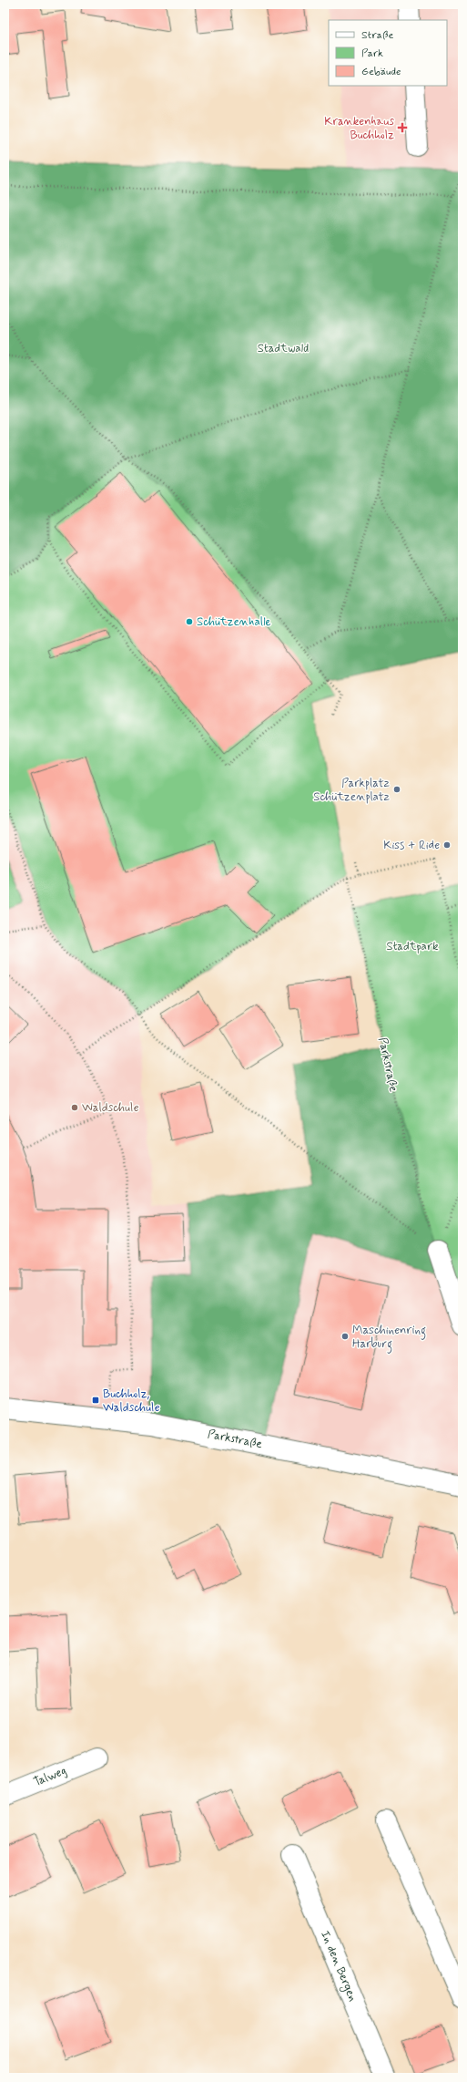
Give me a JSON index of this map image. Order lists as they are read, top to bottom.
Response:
{
  "streets": {
    "street": ["Parkstraße", "Talweg", "In den Bergen"]
  },
  "parks": ["Stadtwald", "Stadtpark"],
  "places": {
    "health": ["Krankenhaus Buchholz"],
    "other": [
      "Schützenhalle",
      "Parkplatz Schützenplatz",
      "Kiss + Ride",
      "Waldschule",
      "Maschinenring Harburg"
    ],
    "transit": ["Buchholz, Waldschule"]
  },
  "legend": ["Straße", "Park", "Gebäude"]
}
